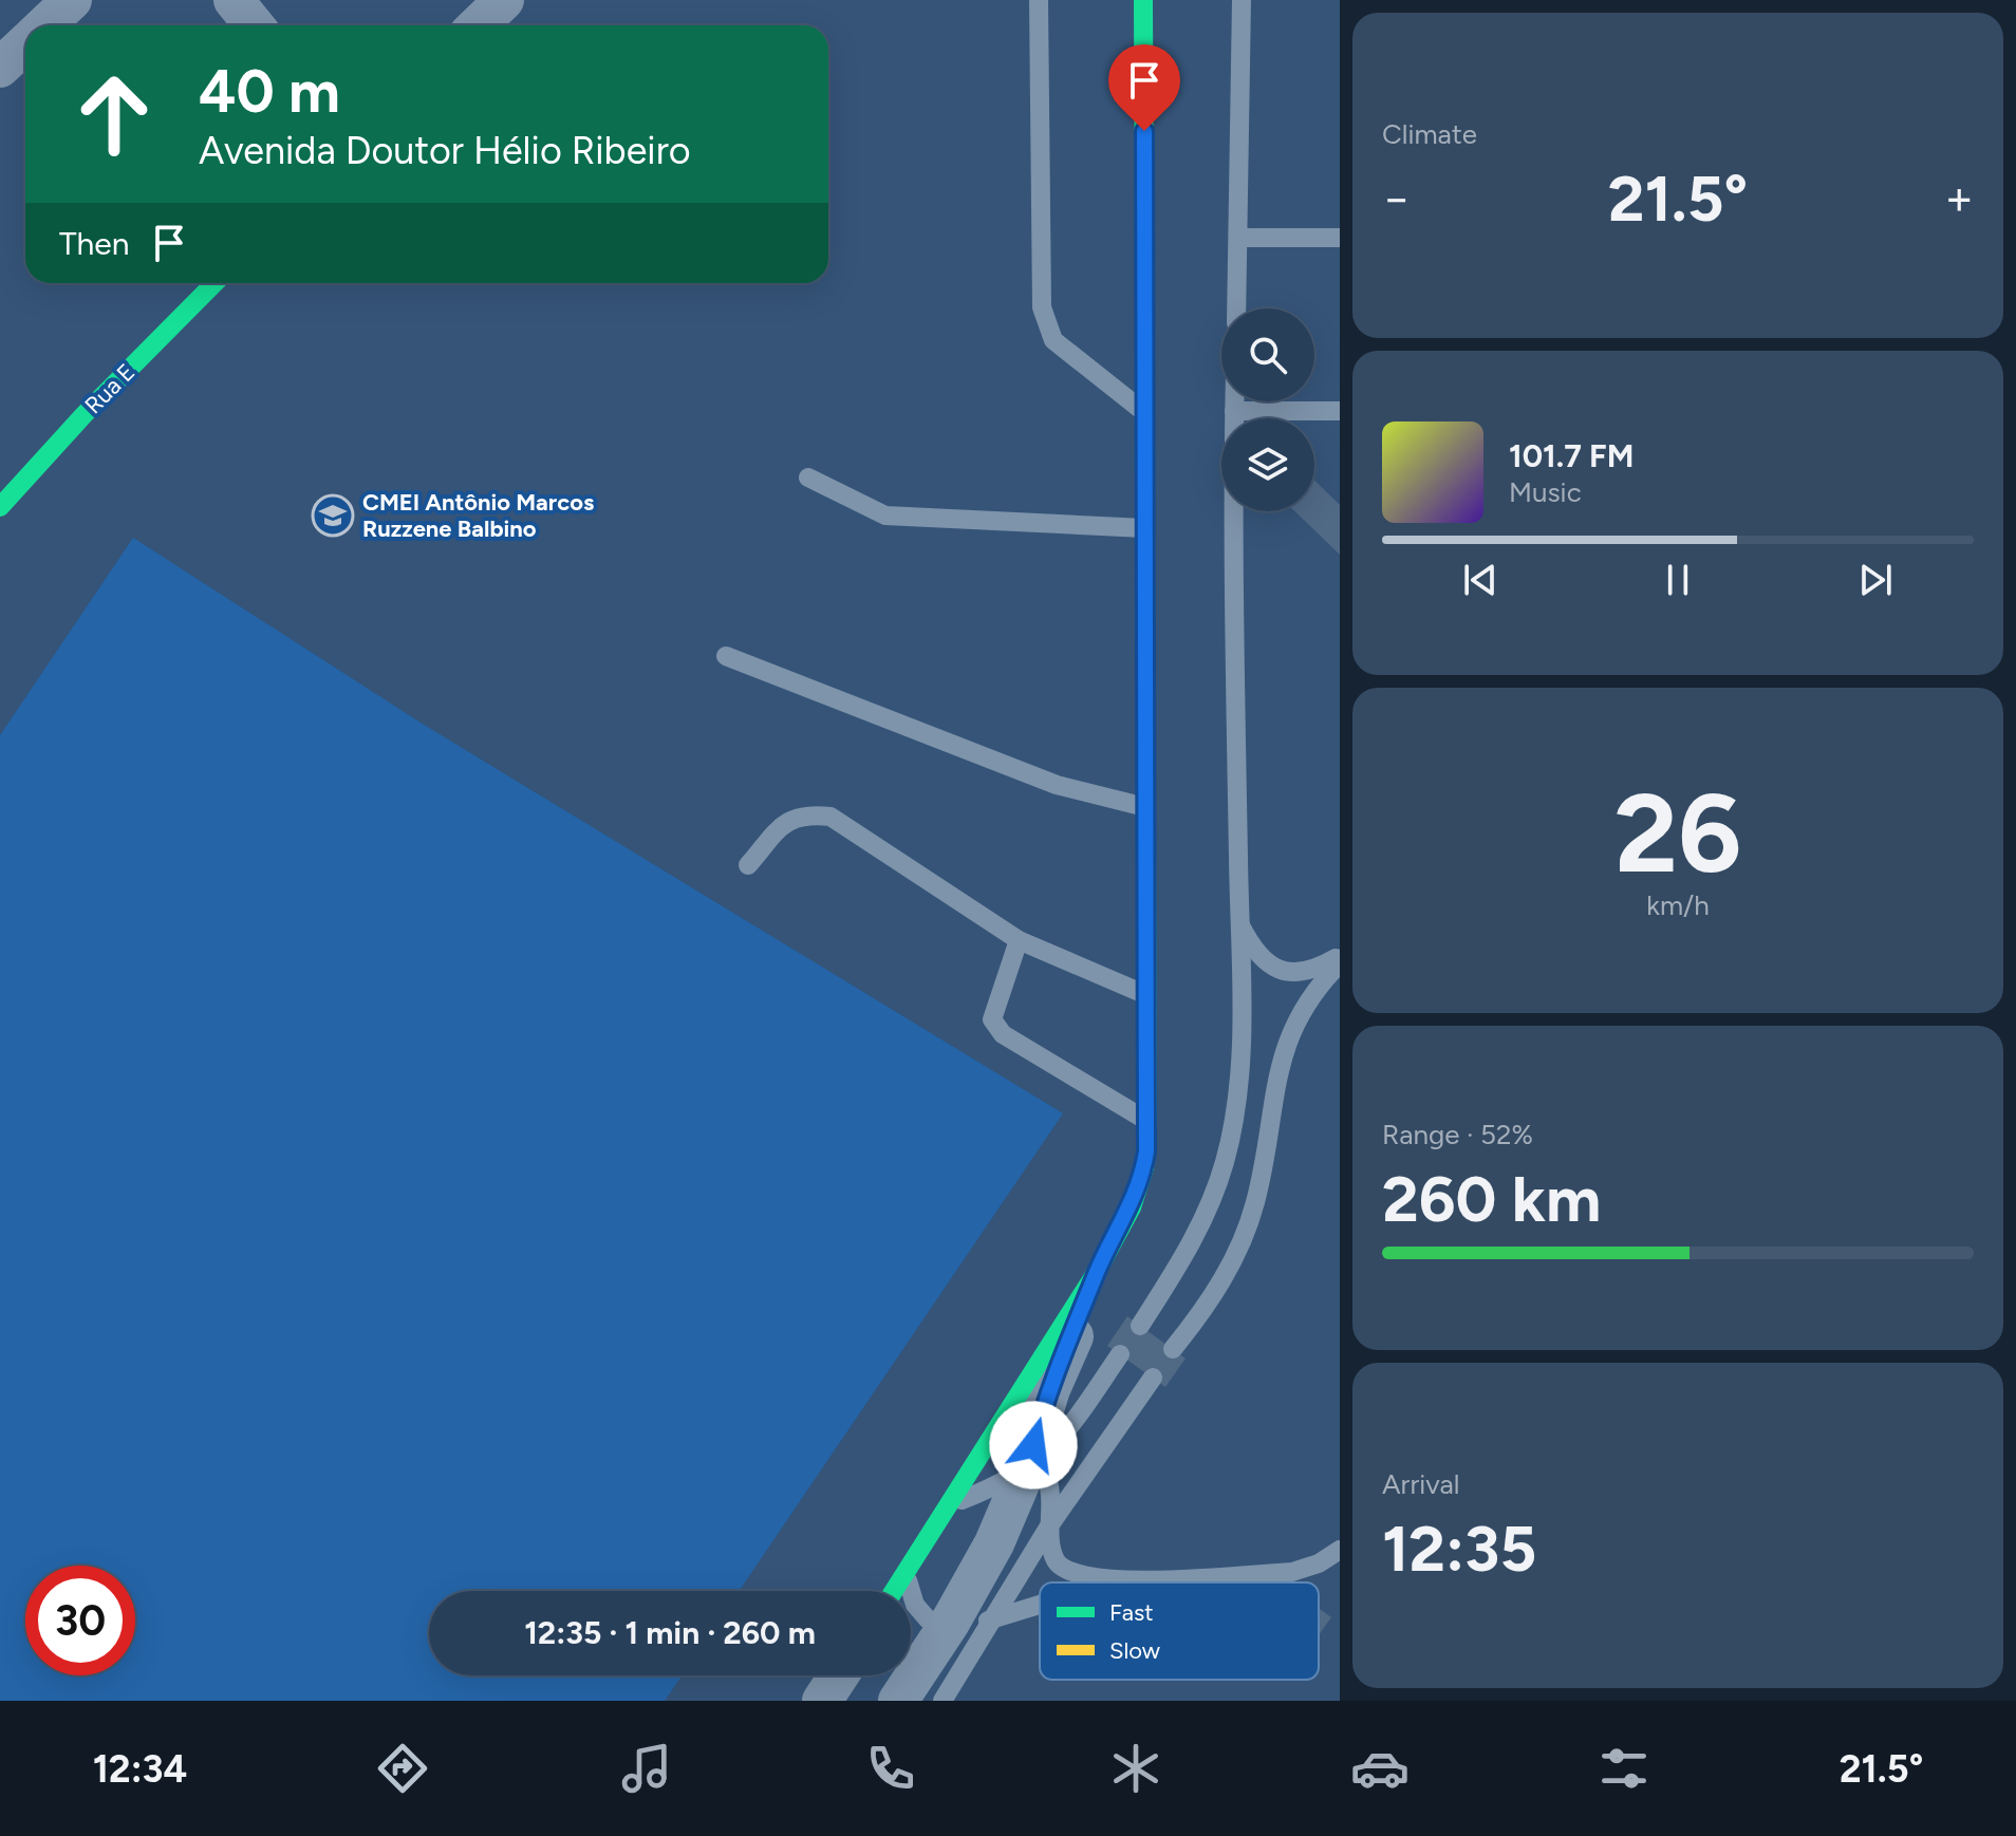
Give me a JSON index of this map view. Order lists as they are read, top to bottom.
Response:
{
  "streets": {
    "street": ["Rua E"]
  },
  "places": {
    "school or university": ["CMEI Antônio Marcos Ruzzene Balbino"]
  },
  "legend": ["Fast", "Slow"],
  "page": {
    "tile": [
      "Climate",
      ["26", "km/h"],
      ["Range · 52%", "260 km"],
      ["Arrival", "12:35"]
    ],
    "turn": ["40 m", "Avenida Doutor Hélio Ribeiro"],
    "heat": ["−", "21.5°", "+"],
    "then": "Then",
    "song": ["101.7 FM", "Music"],
    "limit": "30",
    "trip": "12:35 · 1 min · 260 m",
    "tabs": ["12:34", "21.5°"]
  }
}
